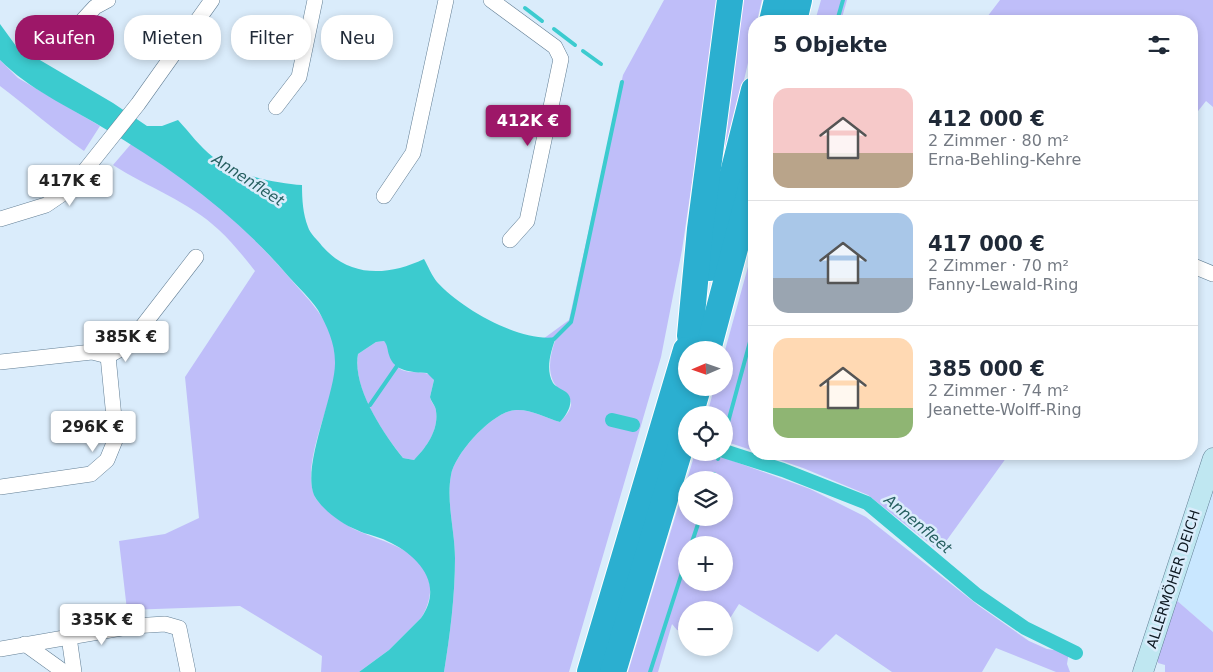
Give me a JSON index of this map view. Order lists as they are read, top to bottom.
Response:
{
  "streets": {
    "street": ["ALLERMÖHER DEICH"]
  },
  "water": ["Annenfleet"],
  "north": "left",
  "page": {
    "chip": [
      "Kaufen",
      "Mieten",
      "Filter",
      "Neu"
    ],
    "heading": "5 Objekte",
    "list": [
      {
        "name": "412 000 €",
        "note": "2 Zimmer · 80 m² · Erna-Behling-Kehre"
      },
      {
        "name": "417 000 €",
        "note": "2 Zimmer · 70 m² · Fanny-Lewald-Ring"
      },
      {
        "name": "385 000 €",
        "note": "2 Zimmer · 74 m² · Jeanette-Wolff-Ring"
      }
    ],
    "price": [
      "412K €",
      "417K €",
      "385K €",
      "296K €",
      "335K €"
    ],
    "map_buttons": ["+", "−"]
  }
}
